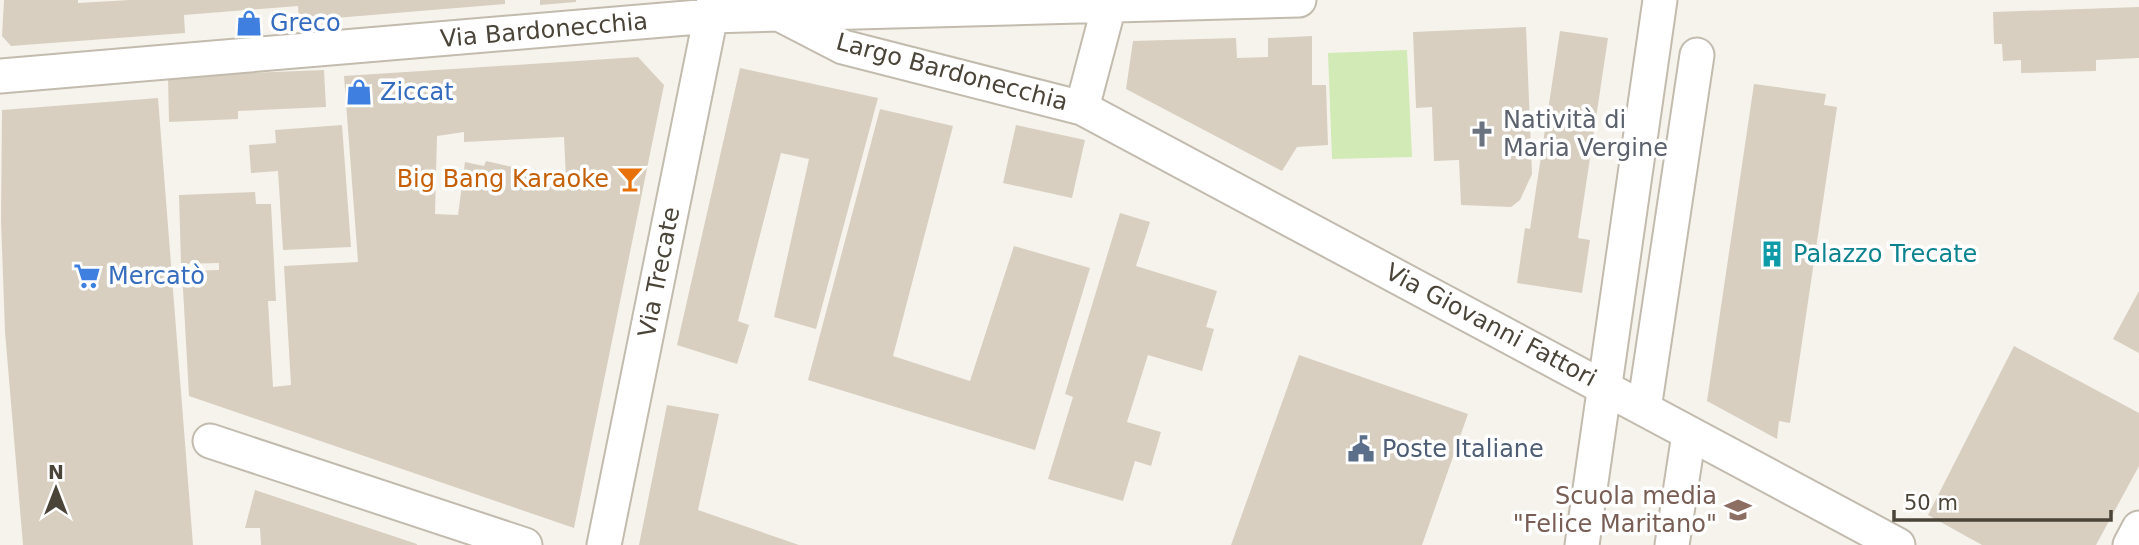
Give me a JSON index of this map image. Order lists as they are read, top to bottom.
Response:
{
  "streets": {
    "street": [
      "Via Bardonecchia",
      "Largo Bardonecchia",
      "Via Trecate",
      "Via Giovanni Fattori"
    ]
  },
  "crossings": [
    ["Via Bardonecchia", "Largo Bardonecchia"],
    ["Via Bardonecchia", "Via Trecate"],
    ["Largo Bardonecchia", "Via Giovanni Fattori"]
  ],
  "places": {
    "shop": ["Greco", "Ziccat"],
    "church": ["Natività di Maria Vergine"],
    "bar": ["Big Bang Karaoke"],
    "building": ["Palazzo Trecate"],
    "supermarket": ["Mercatò"],
    "public building": ["Poste Italiane"],
    "school or university": ["Scuola media \"Felice Maritano\""]
  },
  "scale_bar": "50 m",
  "north": "top"
}
